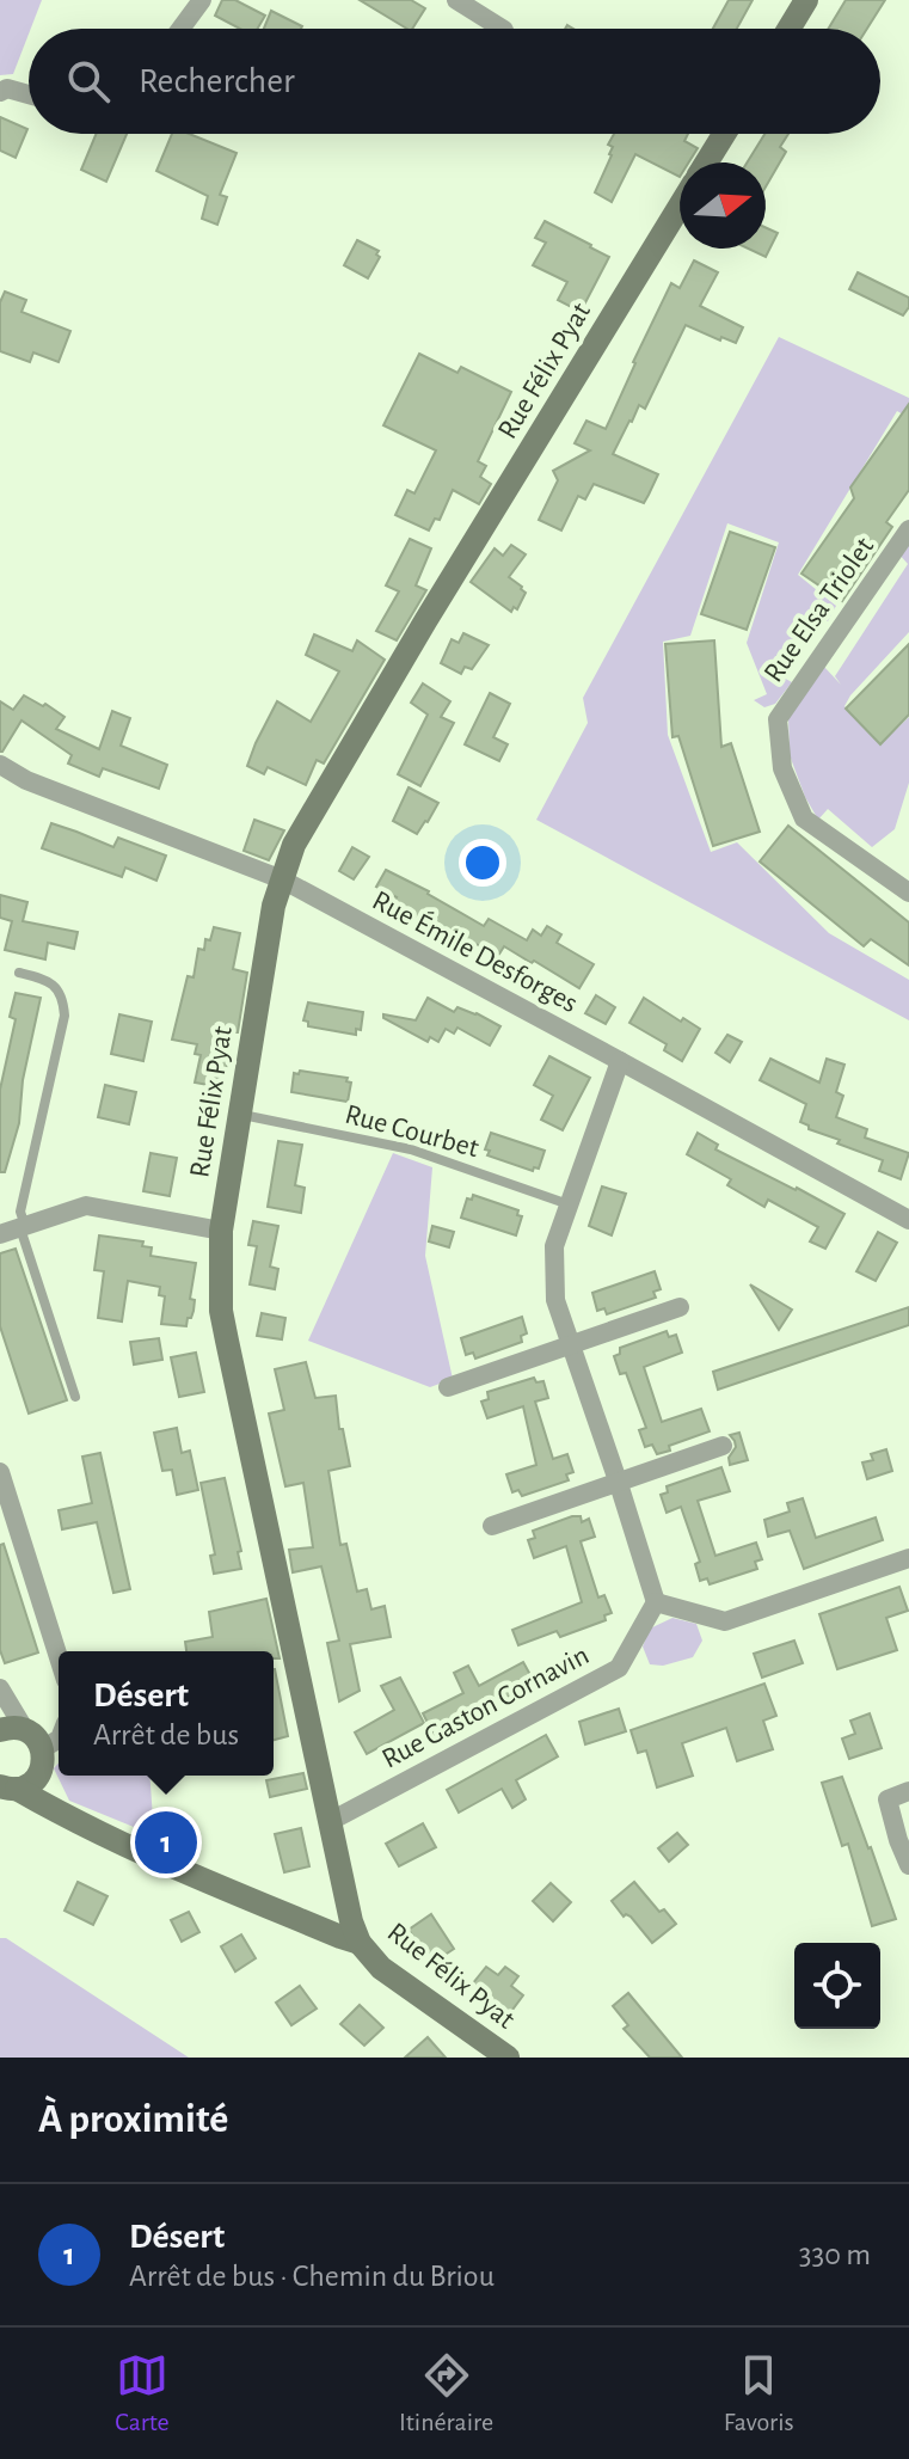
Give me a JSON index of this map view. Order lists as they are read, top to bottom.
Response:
{
  "streets": {
    "street": [
      "Rue Félix Pyat",
      "Rue Elsa Triolet",
      "Rue Émile Desforges",
      "Rue Gaston Cornavin"
    ],
    "lane": ["Rue Courbet"]
  },
  "crossings": [
    ["Rue Félix Pyat", "Rue Émile Desforges"],
    ["Rue Félix Pyat", "Rue Courbet"],
    ["Rue Félix Pyat", "Rue Gaston Cornavin"]
  ],
  "north": "right",
  "page": {
    "search": "Rechercher",
    "popup": ["Désert", "Arrêt de bus"],
    "pins": "1",
    "heading": "À proximité",
    "list": [
      {
        "mark": "1",
        "name": "Désert",
        "note": "Arrêt de bus · Chemin du Briou",
        "value": "330 m"
      }
    ],
    "nav": ["Carte", "Itinéraire", "Favoris"]
  }
}
